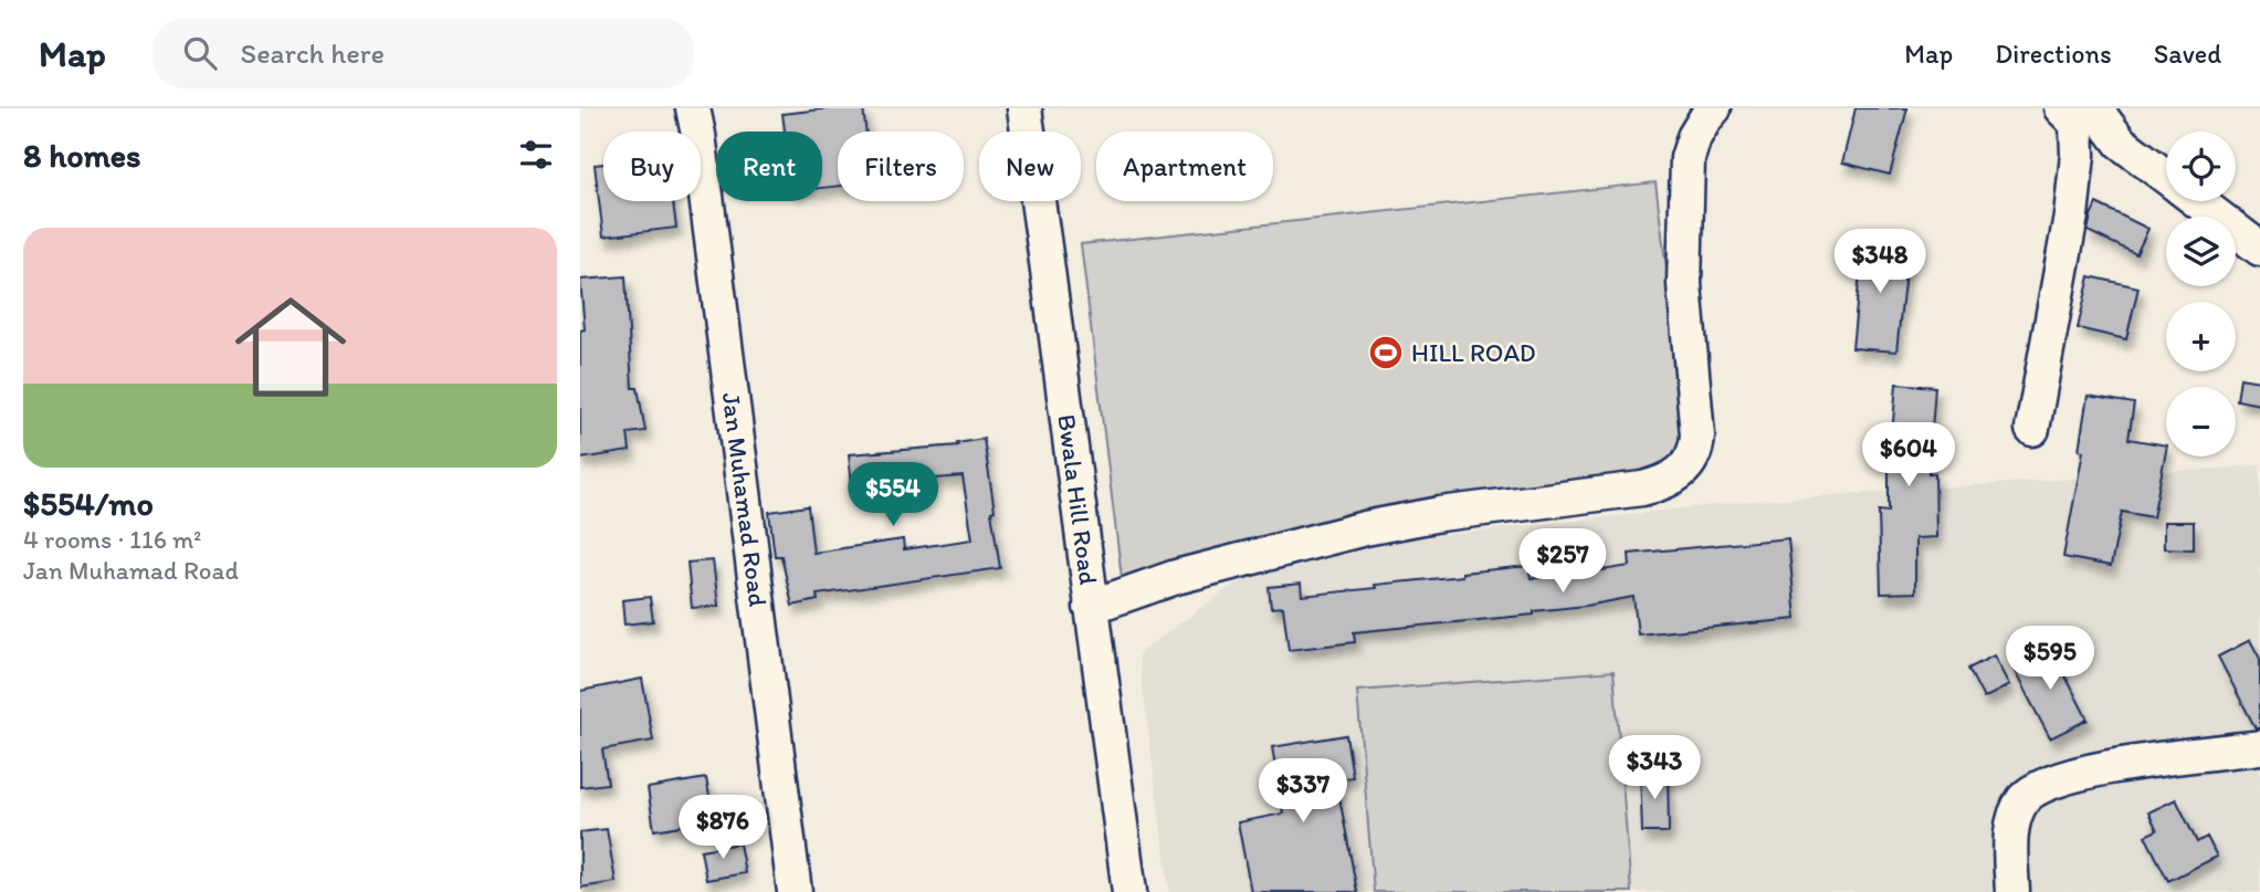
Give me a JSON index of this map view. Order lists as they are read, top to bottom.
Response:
{
  "streets": {
    "street": ["Jan Muhamad Road", "Bwala Hill Road"]
  },
  "places": {
    "sports": ["HILL ROAD"]
  },
  "page": {
    "header": "Map",
    "search": "Search here",
    "nav": ["Map", "Directions", "Saved"],
    "heading": "8 homes",
    "map_buttons": ["+", "−"],
    "chip": [
      "Buy",
      "Rent",
      "Filters",
      "New",
      "Apartment"
    ],
    "list": [
      {
        "name": "$554/mo",
        "note": "4 rooms · 116 m² · Jan Muhamad Road"
      }
    ],
    "price": [
      "$348",
      "$604",
      "$554",
      "$257",
      "$595",
      "$343",
      "$337",
      "$876"
    ]
  }
}
